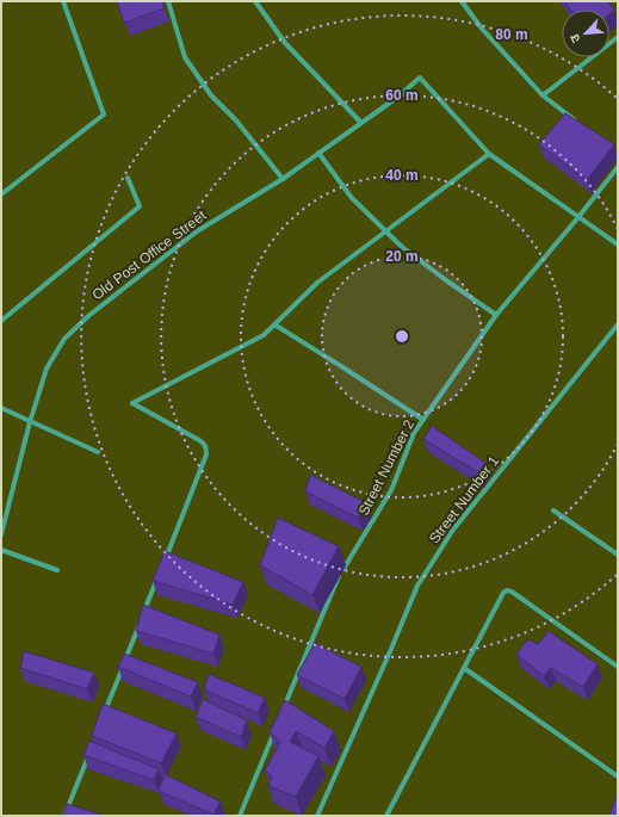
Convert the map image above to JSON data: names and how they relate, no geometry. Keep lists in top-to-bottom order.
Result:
{
  "streets": {
    "street": ["Old Post Office Street", "Street Number 2", "Street Number 1"]
  },
  "north": "bottom left",
  "rings": [
    "80 m",
    "60 m",
    "40 m",
    "20 m"
  ]
}
